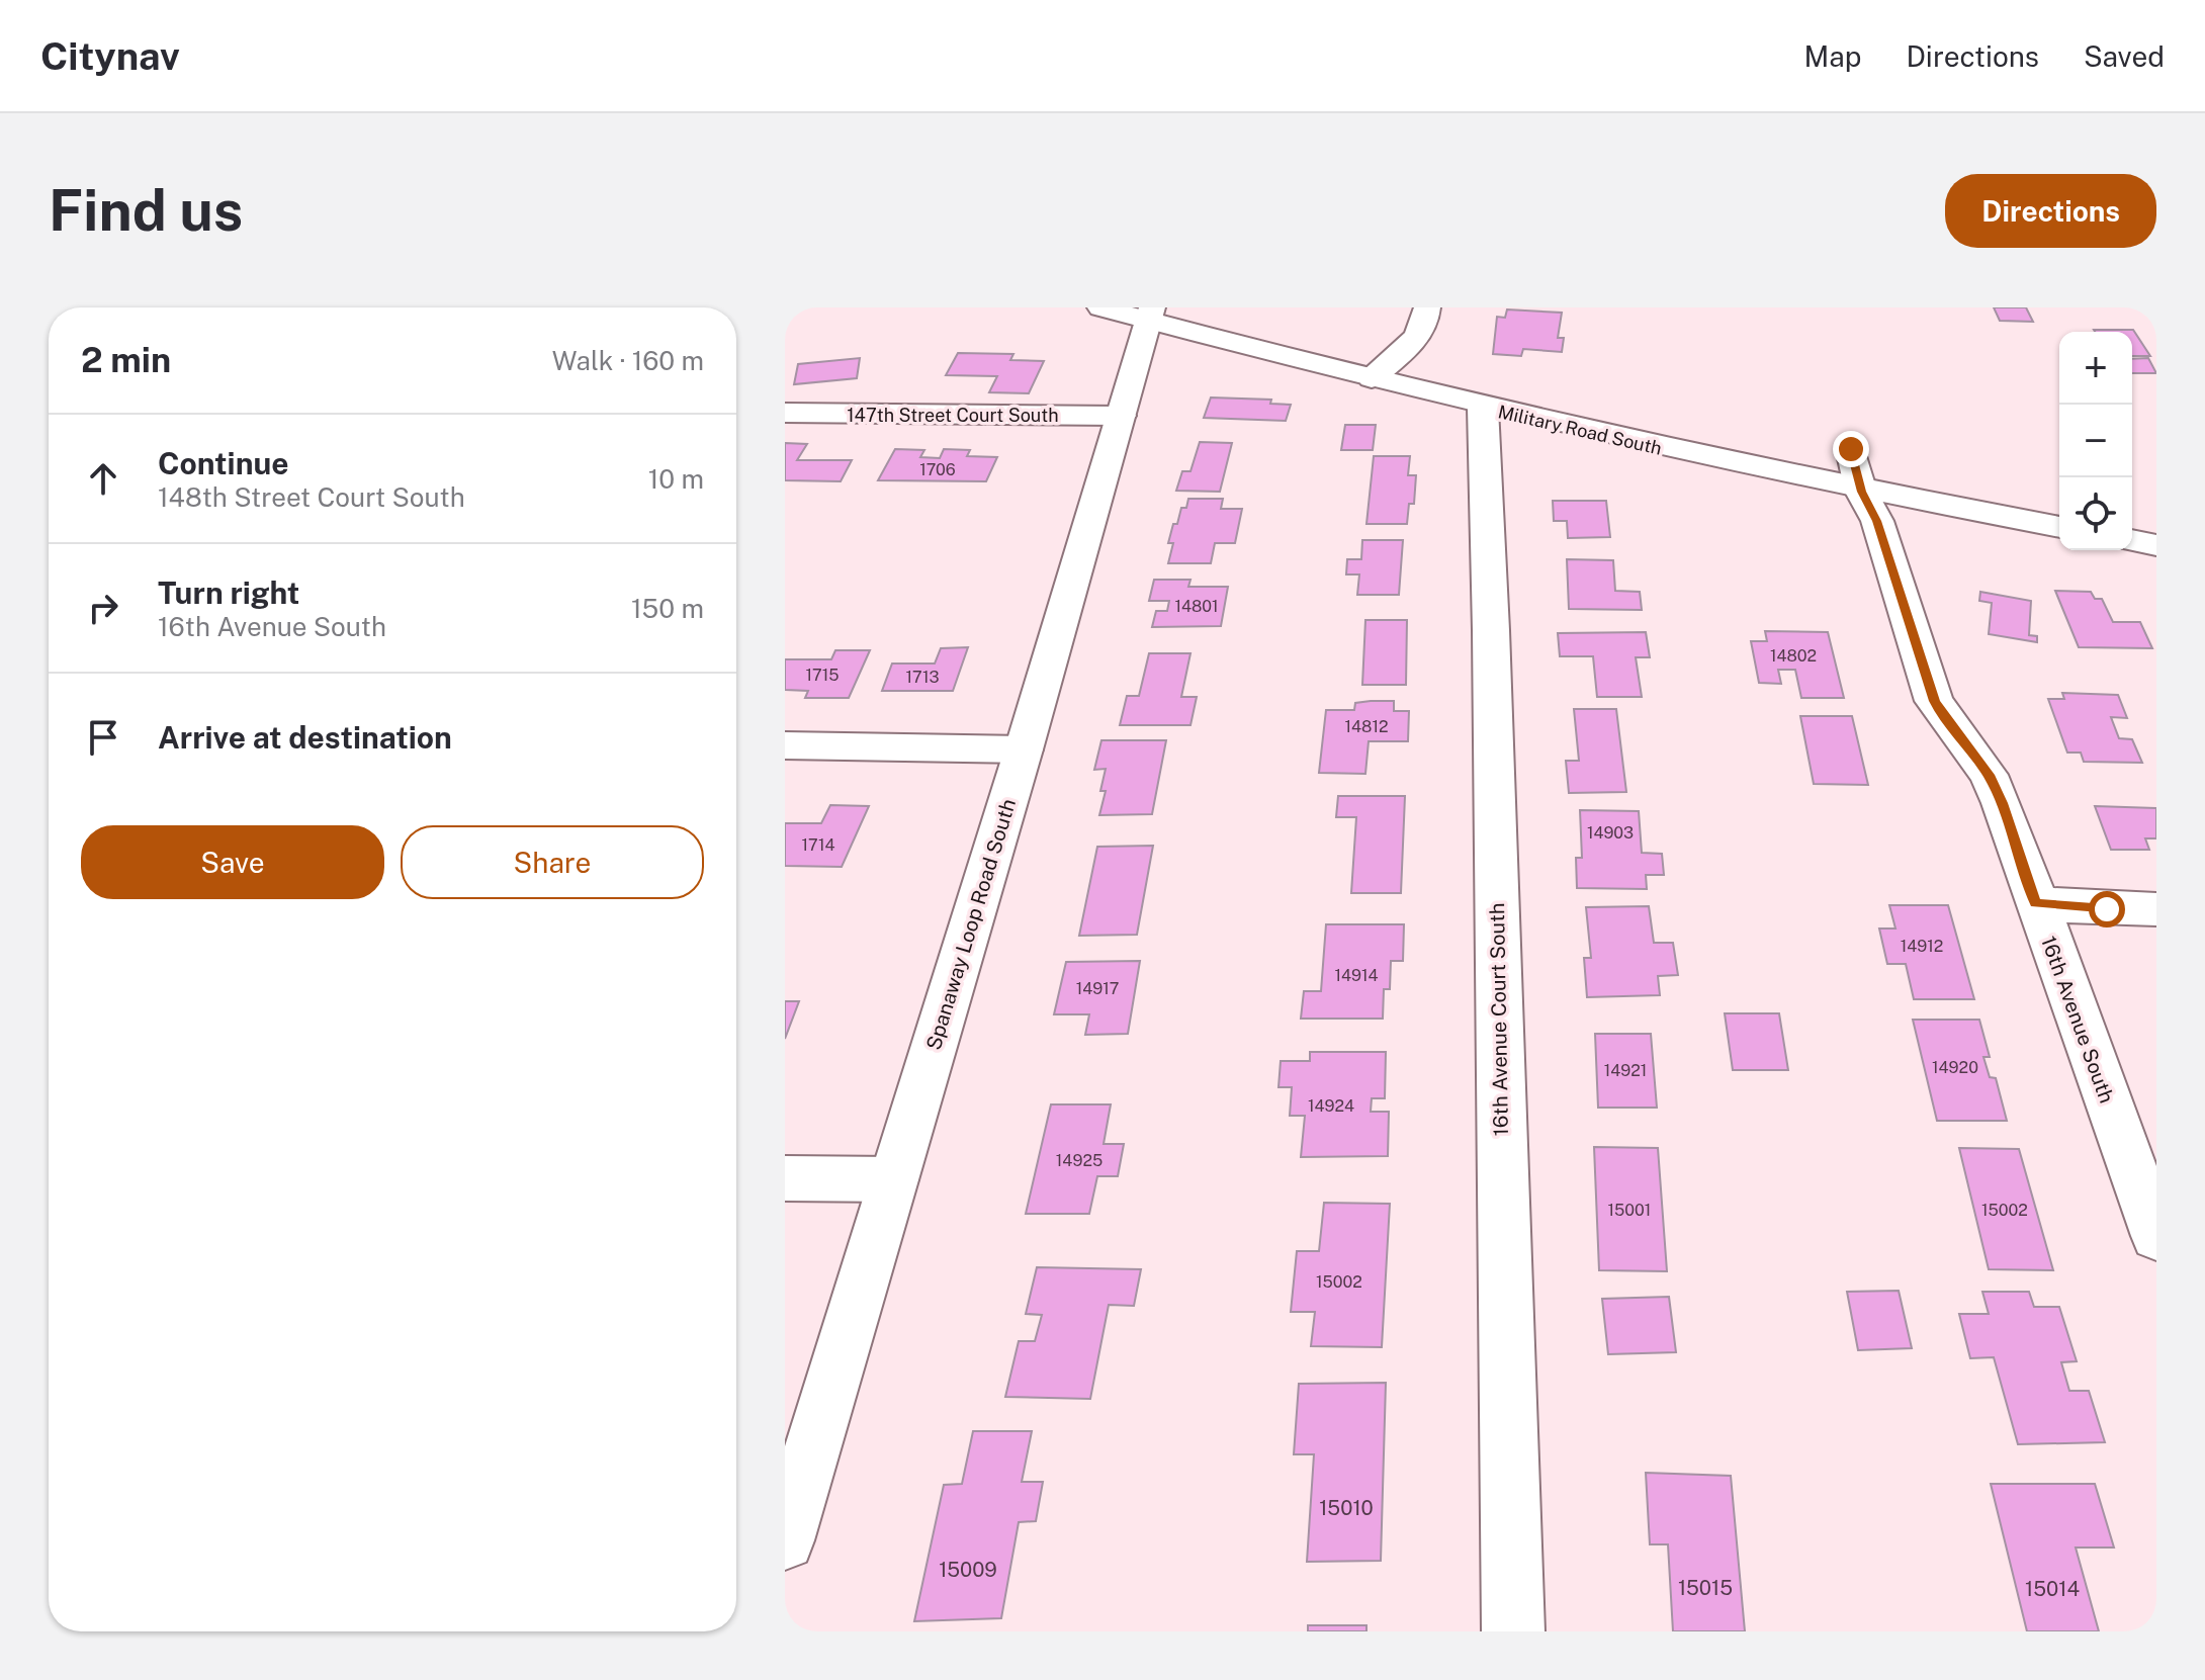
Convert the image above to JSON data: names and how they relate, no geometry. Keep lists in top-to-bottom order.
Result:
{
  "streets": {
    "street": [
      "147th Street Court South",
      "Military Road South",
      "Spanaway Loop Road South",
      "16th Avenue Court South",
      "16th Avenue South"
    ]
  },
  "crossings": [
    ["147th Street Court South", "Spanaway Loop Road South"],
    ["Military Road South", "Spanaway Loop Road South"],
    ["Military Road South", "16th Avenue Court South"],
    ["Military Road South", "16th Avenue South"]
  ],
  "house_numbers": [
    "1706",
    "14801",
    "14802",
    "1715",
    "1713",
    "14812",
    "14903",
    "1714",
    "14912",
    "14914",
    "14917",
    "14920",
    "14921",
    "14924",
    "14925",
    "15001",
    "15002",
    "15002",
    "15010",
    "15009",
    "15015",
    "15014"
  ],
  "page": {
    "header": "Citynav",
    "nav": ["Map", "Directions", "Saved"],
    "buttons": [
      "Directions",
      ["Save", "Share"]
    ],
    "title": "Find us",
    "heading": ["2 min", "Walk · 160 m"],
    "map_buttons": ["+", "−"],
    "list": [
      ["Continue", "148th Street Court South", "10 m"],
      ["Turn right", "16th Avenue South", "150 m"],
      "Arrive at destination"
    ]
  }
}
